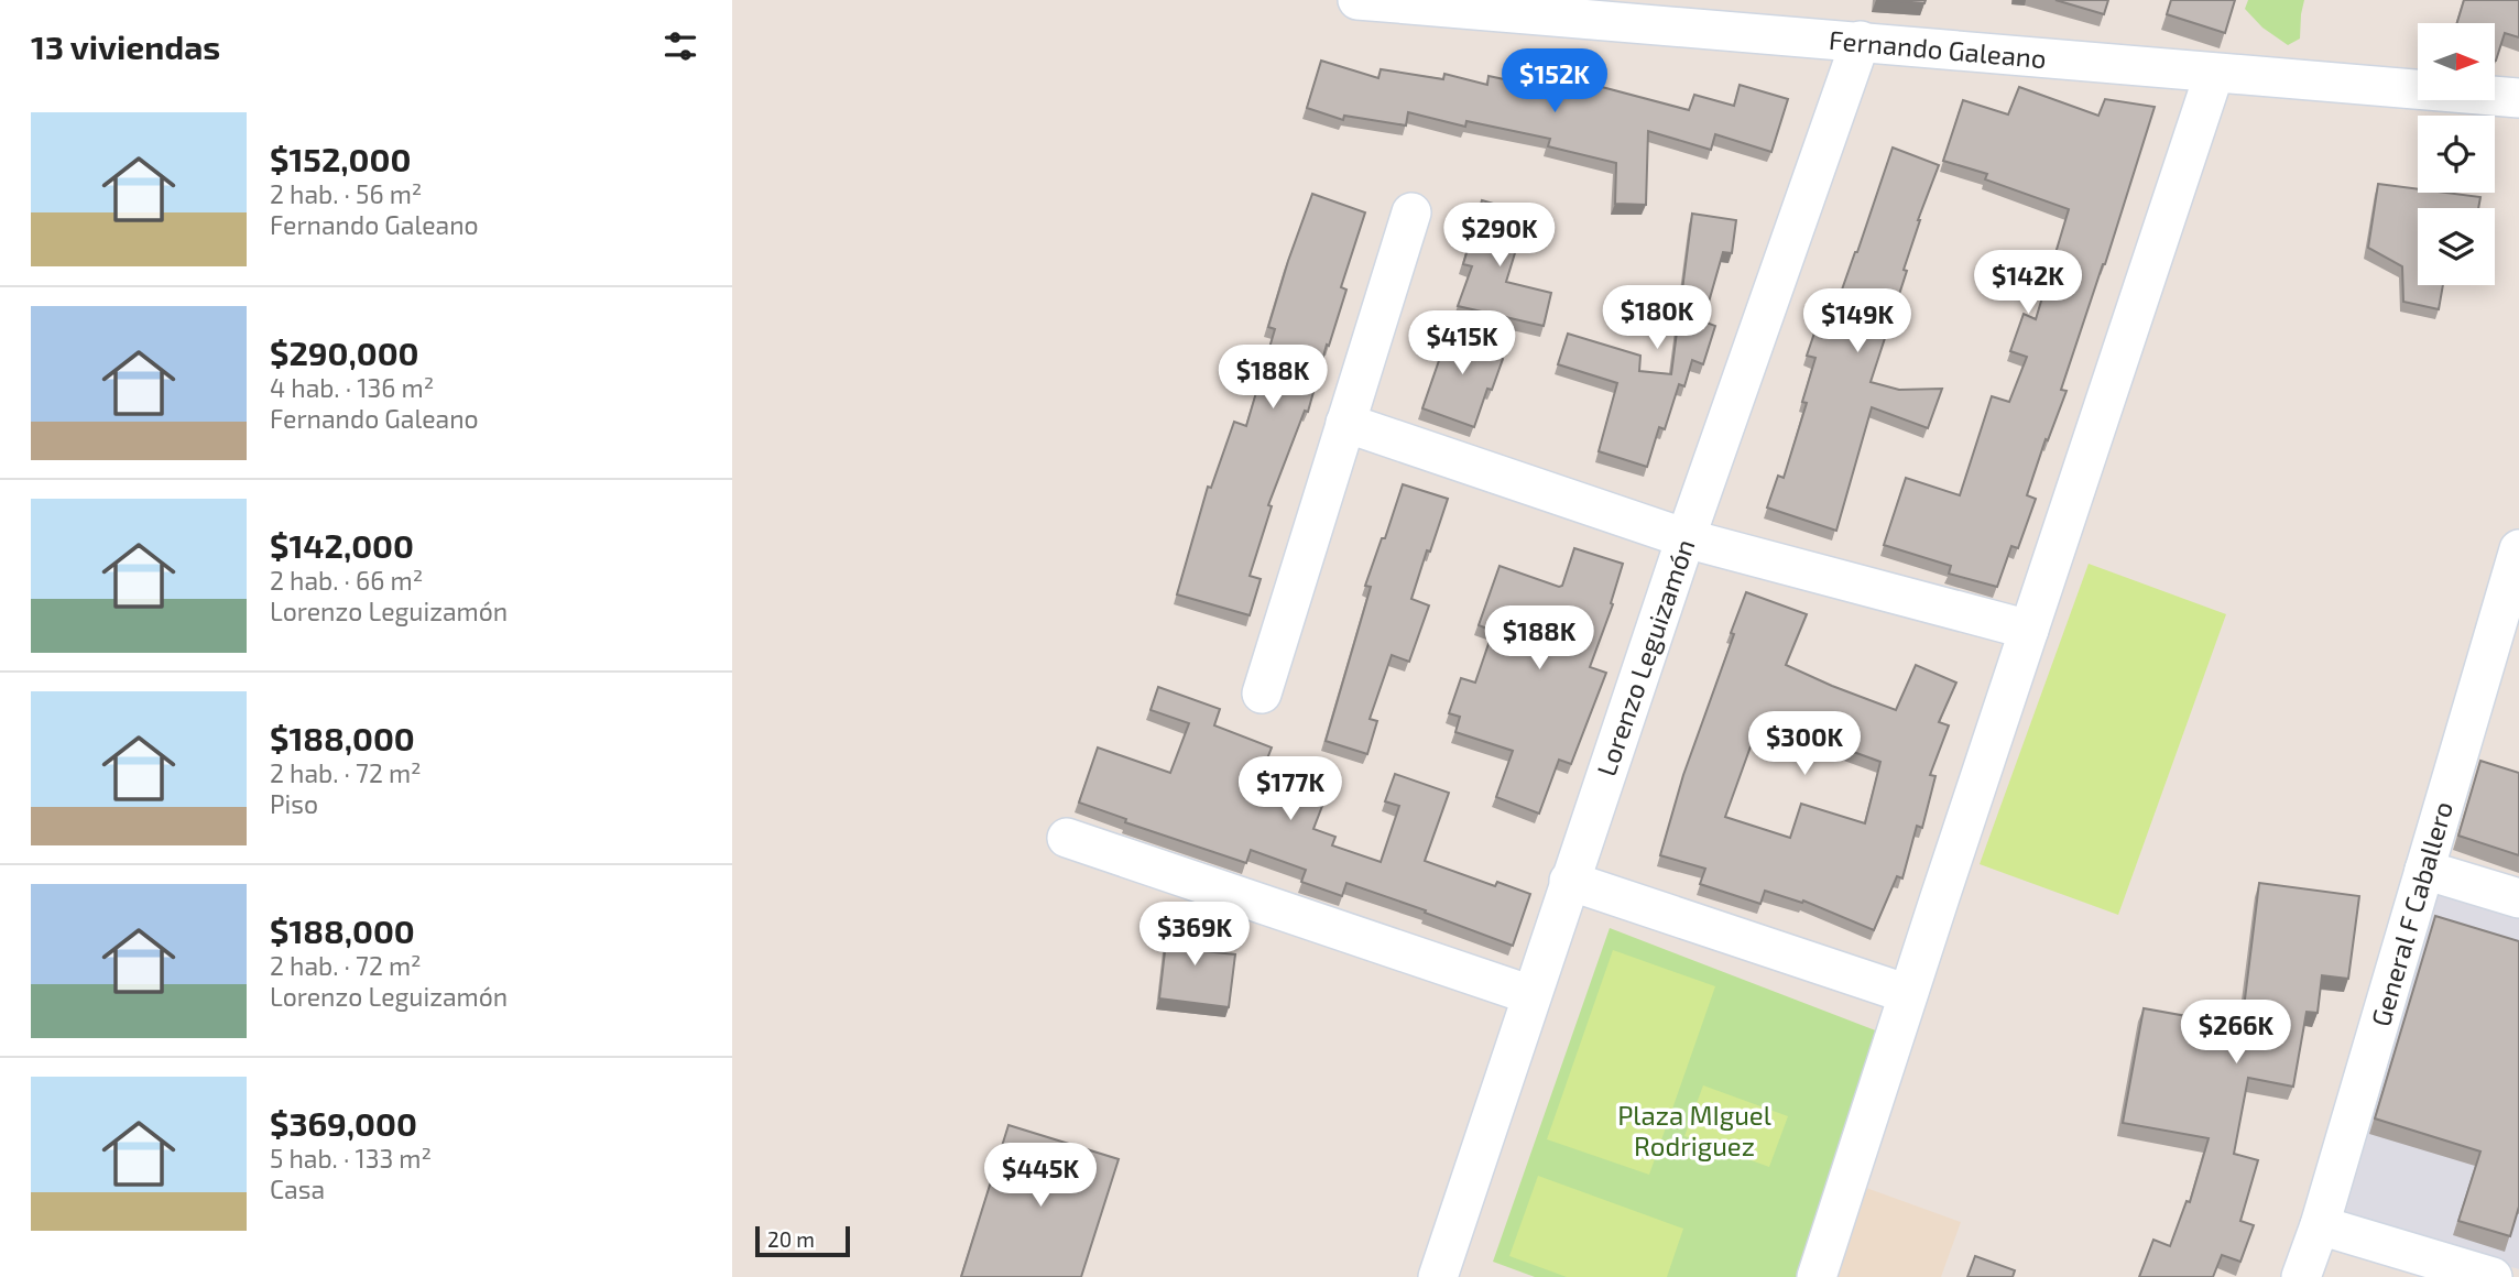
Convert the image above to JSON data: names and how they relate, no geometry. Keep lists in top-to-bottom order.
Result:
{
  "streets": {
    "street": ["Fernando Galeano", "Lorenzo Leguizamón", "General F Caballero"]
  },
  "crossings": [
    ["Fernando Galeano", "Lorenzo Leguizamón"]
  ],
  "parks": ["Plaza MIguel Rodriguez"],
  "scale_bar": "20 m",
  "north": "right",
  "page": {
    "heading": "13 viviendas",
    "price": [
      "$152K",
      "$290K",
      "$142K",
      "$180K",
      "$149K",
      "$415K",
      "$188K",
      "$188K",
      "$300K",
      "$177K",
      "$369K",
      "$266K",
      "$445K"
    ],
    "list": [
      {
        "name": "$152,000",
        "note": "2 hab. · 56 m² · Fernando Galeano"
      },
      {
        "name": "$290,000",
        "note": "4 hab. · 136 m² · Fernando Galeano"
      },
      {
        "name": "$142,000",
        "note": "2 hab. · 66 m² · Lorenzo Leguizamón"
      },
      {
        "name": "$188,000",
        "note": "2 hab. · 72 m² · Piso"
      },
      {
        "name": "$188,000",
        "note": "2 hab. · 72 m² · Lorenzo Leguizamón"
      },
      {
        "name": "$369,000",
        "note": "5 hab. · 133 m² · Casa"
      }
    ],
    "scale": "20 m"
  }
}
